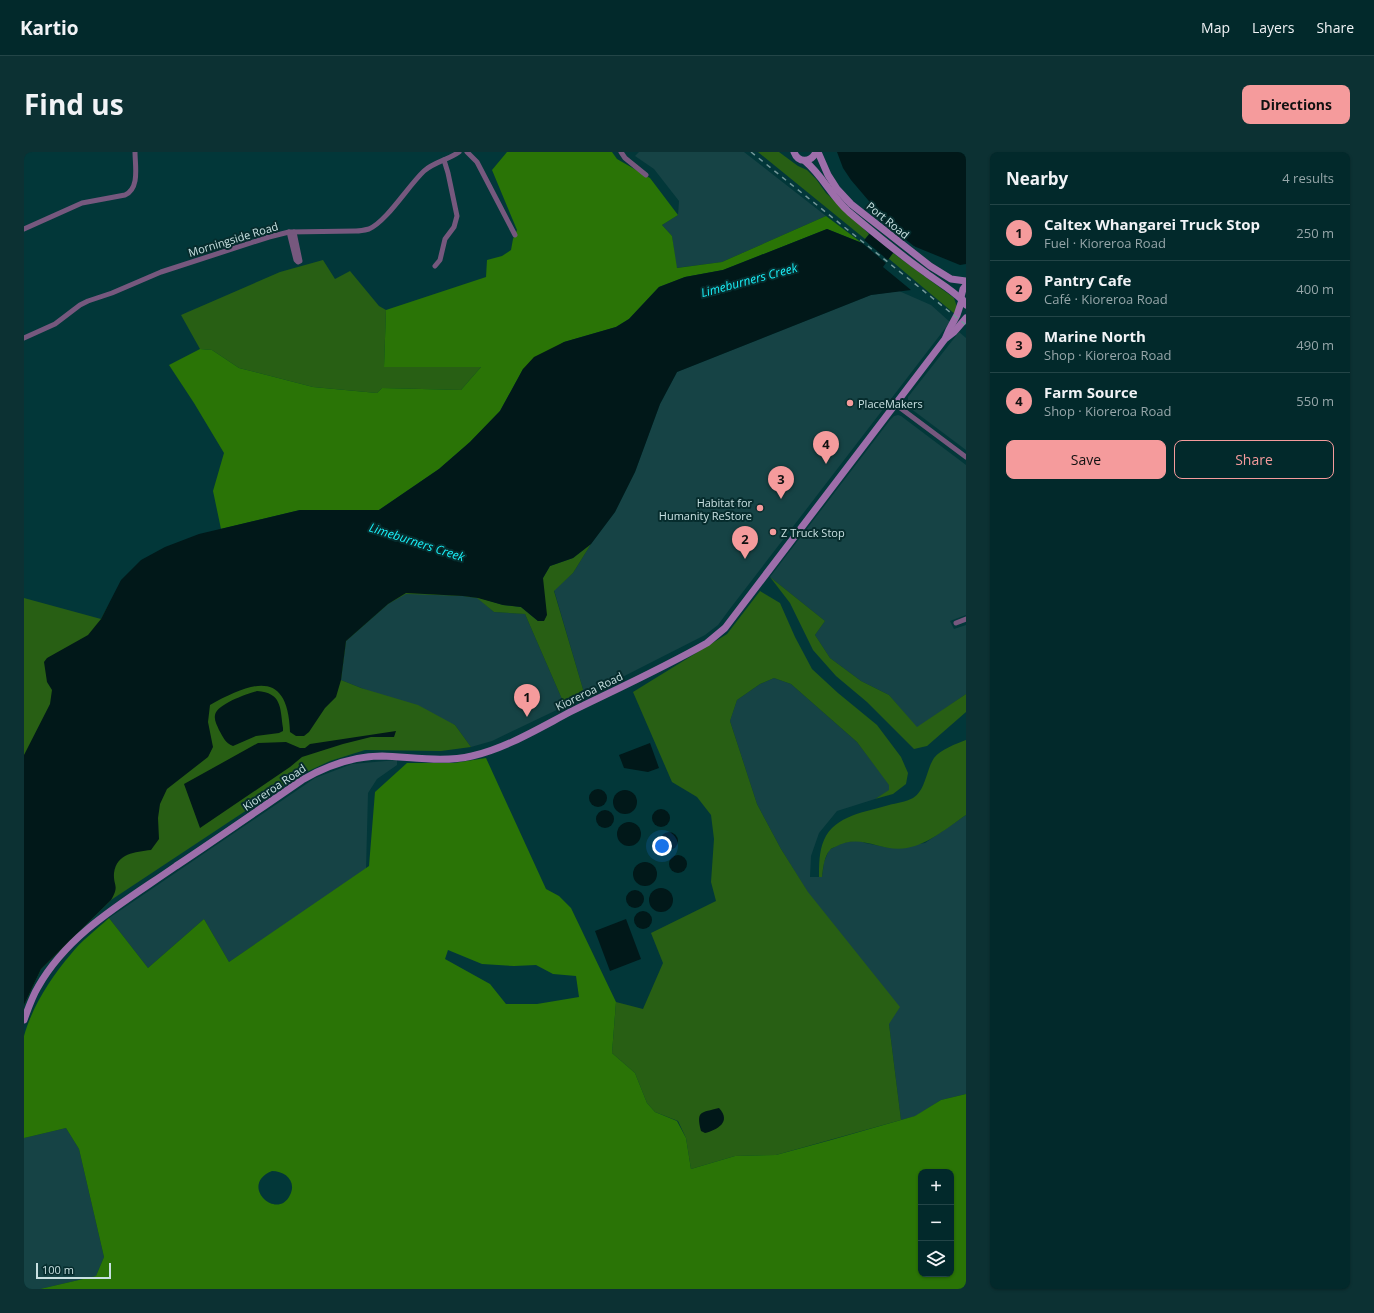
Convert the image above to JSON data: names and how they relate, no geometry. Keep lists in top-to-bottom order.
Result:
{
  "streets": {
    "main road": ["Port Road", "Kioreroa Road"],
    "street": ["Morningside Road"]
  },
  "water": ["Limeburners Creek"],
  "places": ["PlaceMakers", "Habitat for Humanity ReStore", "Z Truck Stop"],
  "scale_bar": "100 m",
  "page": {
    "header": "Kartio",
    "nav": ["Map", "Layers", "Share"],
    "title": "Find us",
    "buttons": [
      "Directions",
      ["Save", "Share"]
    ],
    "heading": ["Nearby", "4 results"],
    "list": [
      {
        "mark": "1",
        "name": "Caltex Whangarei Truck Stop",
        "note": "Fuel · Kioreroa Road",
        "value": "250 m"
      },
      {
        "mark": "2",
        "name": "Pantry Cafe",
        "note": "Café · Kioreroa Road",
        "value": "400 m"
      },
      {
        "mark": "3",
        "name": "Marine North",
        "note": "Shop · Kioreroa Road",
        "value": "490 m"
      },
      {
        "mark": "4",
        "name": "Farm Source",
        "note": "Shop · Kioreroa Road",
        "value": "550 m"
      }
    ],
    "pins": [
      "4",
      "3",
      "2",
      "1"
    ],
    "map_buttons": ["+", "−"],
    "scale": "100 m"
  }
}
